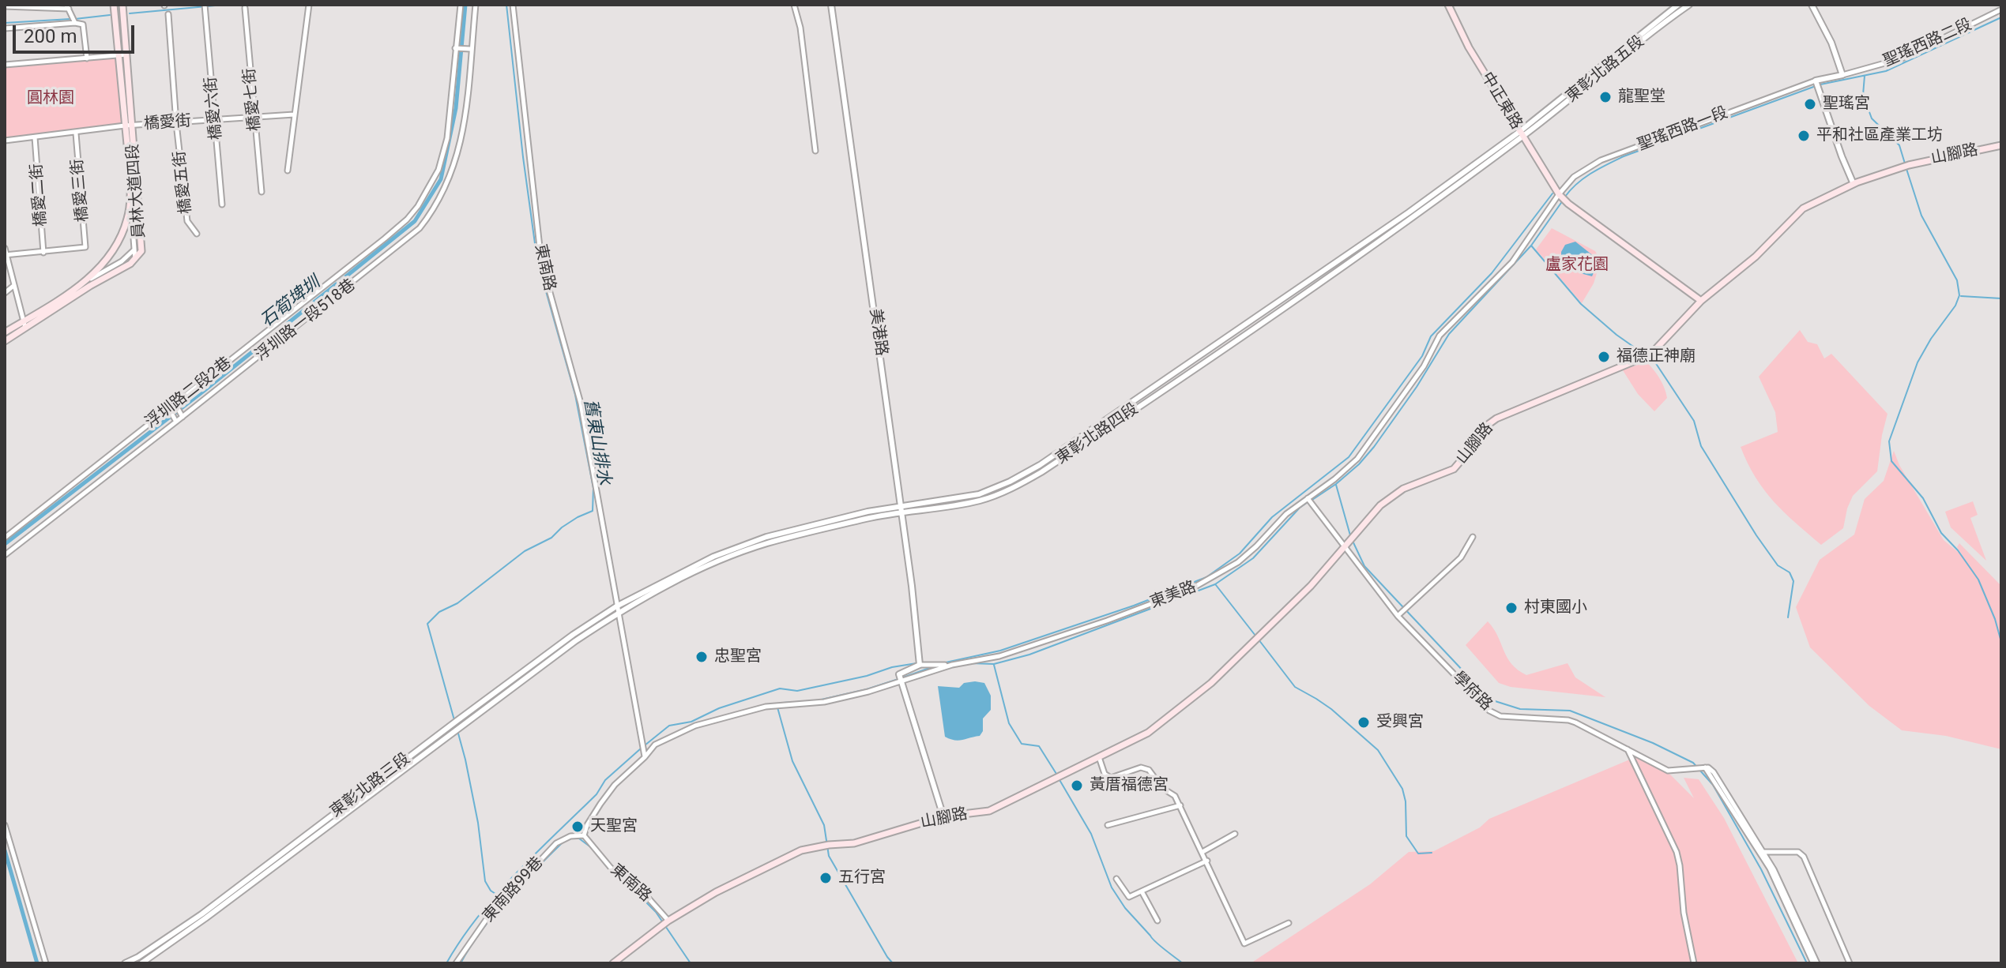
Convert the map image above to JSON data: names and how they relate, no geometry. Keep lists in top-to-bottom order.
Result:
{
  "streets": {
    "main road": ["中正東路", "山腳路", "員林大道四段"],
    "street": [
      "聖瑤西路二段",
      "東彰北路五段",
      "橋愛七街",
      "橋愛六街",
      "橋愛街",
      "聖瑤西路一段",
      "橋愛五街",
      "橋愛三街",
      "橋愛二街",
      "東南路",
      "浮圳路一段518巷",
      "美港路",
      "浮圳路二段2巷",
      "東彰北路四段",
      "東美路",
      "學府路",
      "東彰北路三段",
      "東南路99巷"
    ]
  },
  "crossings": [
    ["聖瑤西路二段", "聖瑤西路一段"],
    ["東彰北路五段", "中正東路"],
    ["東彰北路五段", "東彰北路四段"],
    ["橋愛七街", "橋愛街"],
    ["中正東路", "聖瑤西路一段"],
    ["中正東路", "山腳路"],
    ["中正東路", "東彰北路四段"],
    ["橋愛六街", "橋愛街"],
    ["橋愛街", "橋愛五街"],
    ["橋愛街", "橋愛三街"],
    ["橋愛街", "員林大道四段"],
    ["橋愛街", "橋愛二街"],
    ["聖瑤西路一段", "東美路"],
    ["山腳路", "東南路"],
    ["山腳路", "學府路"],
    ["橋愛三街", "橋愛二街"],
    ["東南路", "東彰北路四段"],
    ["東南路", "東彰北路三段"],
    ["東南路", "東南路99巷"],
    ["美港路", "東彰北路四段"],
    ["東彰北路四段", "東彰北路三段"],
    ["東美路", "學府路"]
  ],
  "water": ["石筍埤圳", "舊東山排水"],
  "parks": ["圓林園", "盧家花園"],
  "places": [
    "龍聖堂",
    "聖瑤宮",
    "平和社區產業工坊",
    "福德正神廟",
    "村東國小",
    "忠聖宮",
    "受興宮",
    "黃厝福德宮",
    "天聖宮",
    "五行宮"
  ],
  "scale_bar": "200 m"
}
